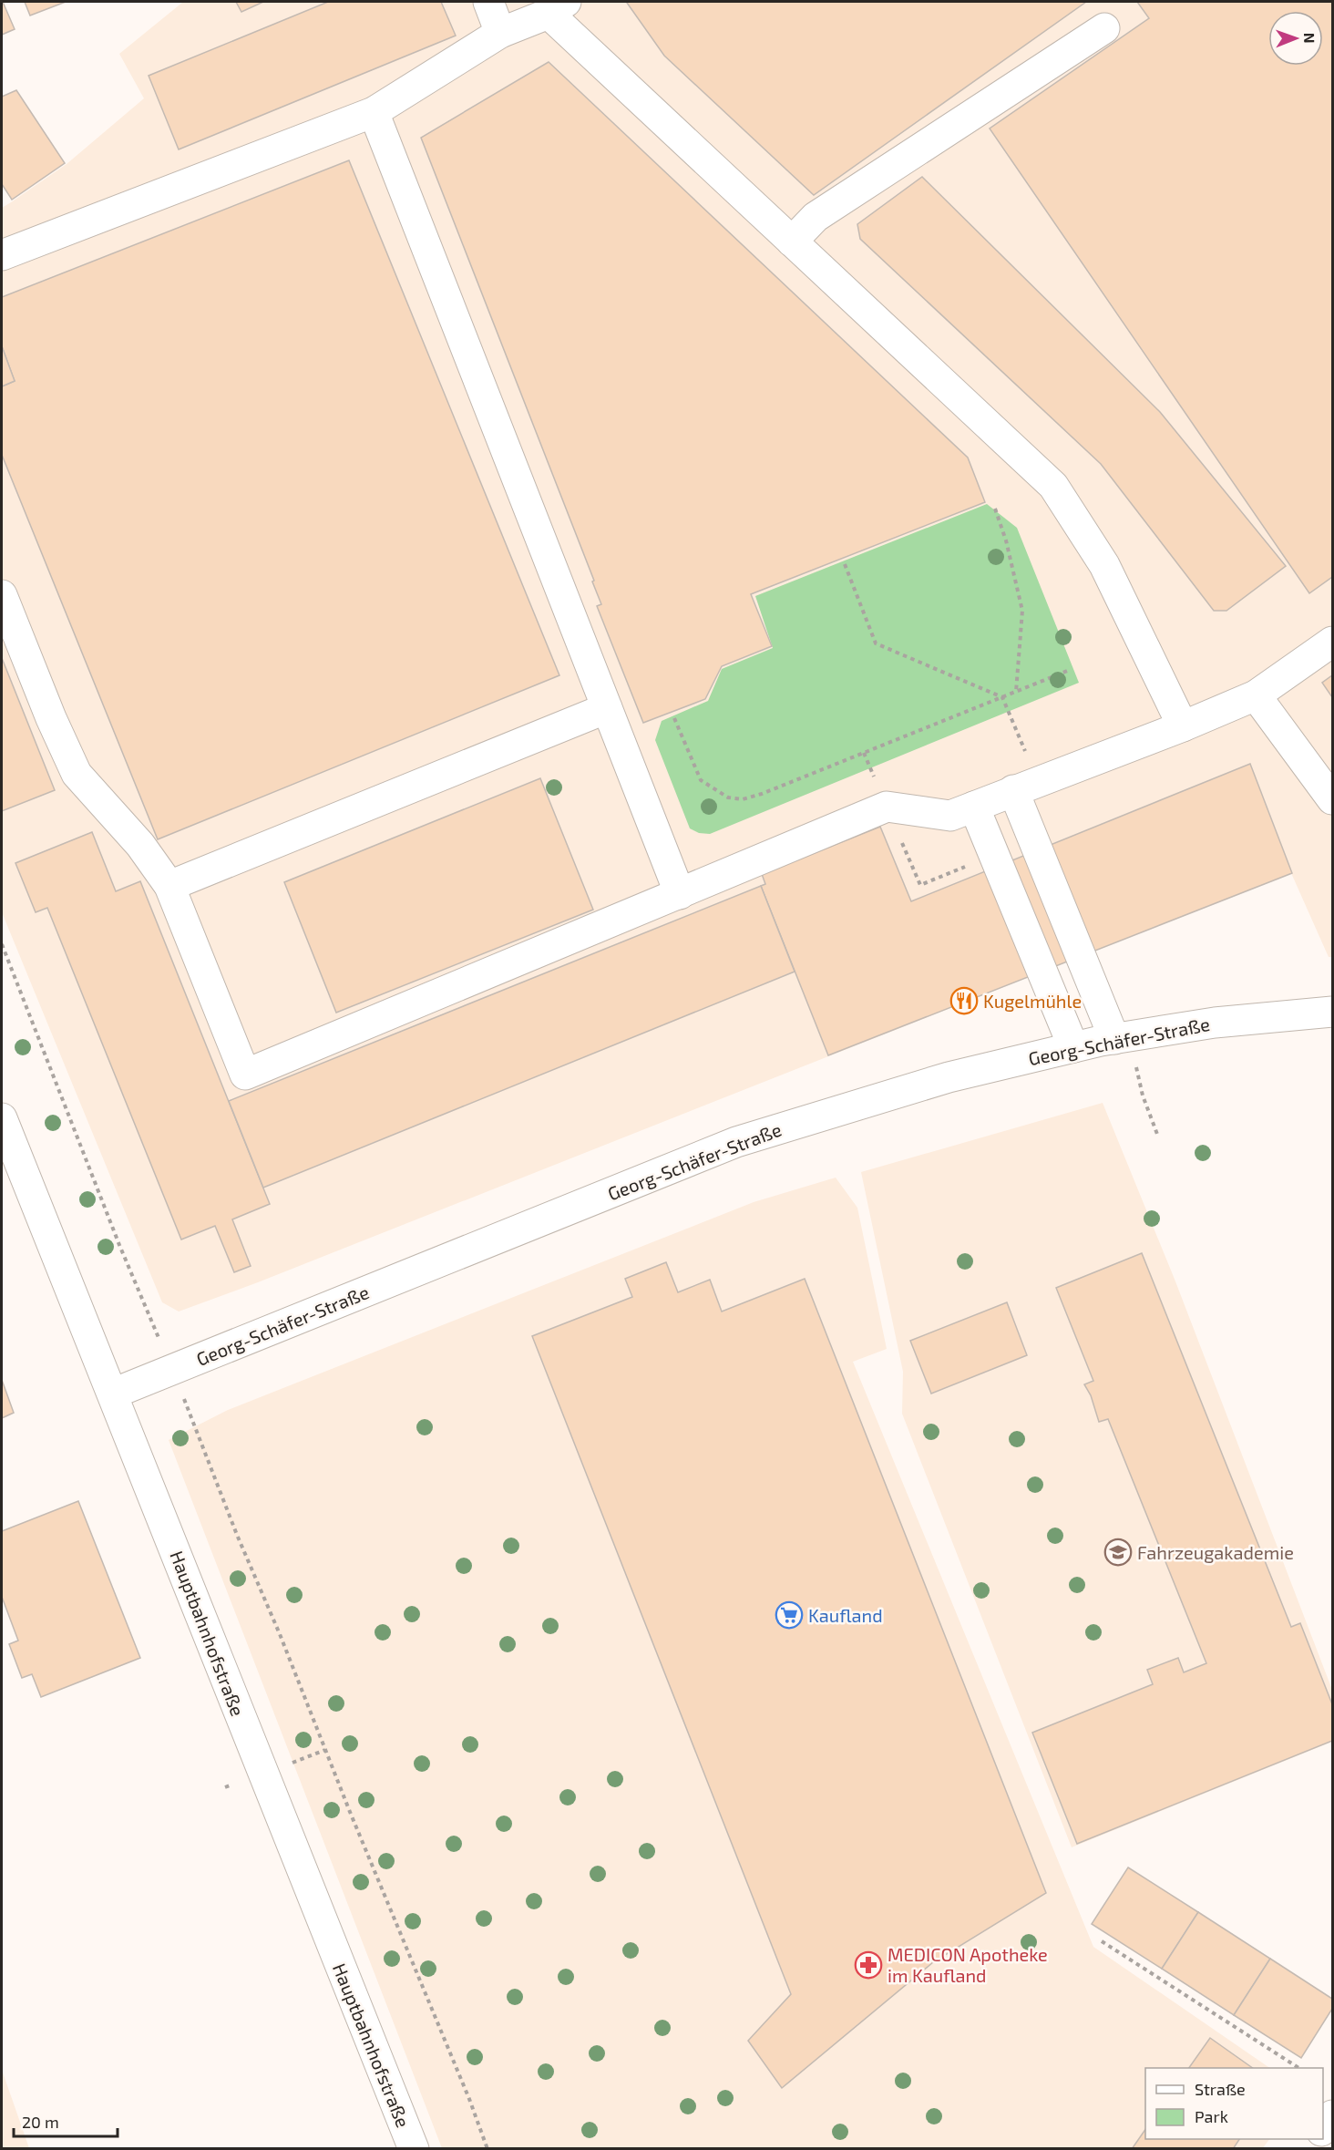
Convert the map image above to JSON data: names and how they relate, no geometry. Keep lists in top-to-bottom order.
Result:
{
  "streets": {
    "street": ["Georg-Schäfer-Straße", "Hauptbahnhofstraße"]
  },
  "crossings": [
    ["Georg-Schäfer-Straße", "Hauptbahnhofstraße"]
  ],
  "places": {
    "restaurant": ["Kugelmühle"],
    "school or university": ["Fahrzeugakademie"],
    "supermarket": ["Kaufland"],
    "pharmacy": ["MEDICON Apotheke im Kaufland"]
  },
  "legend": ["Straße", "Park"],
  "scale_bar": "20 m",
  "north": "right"
}
